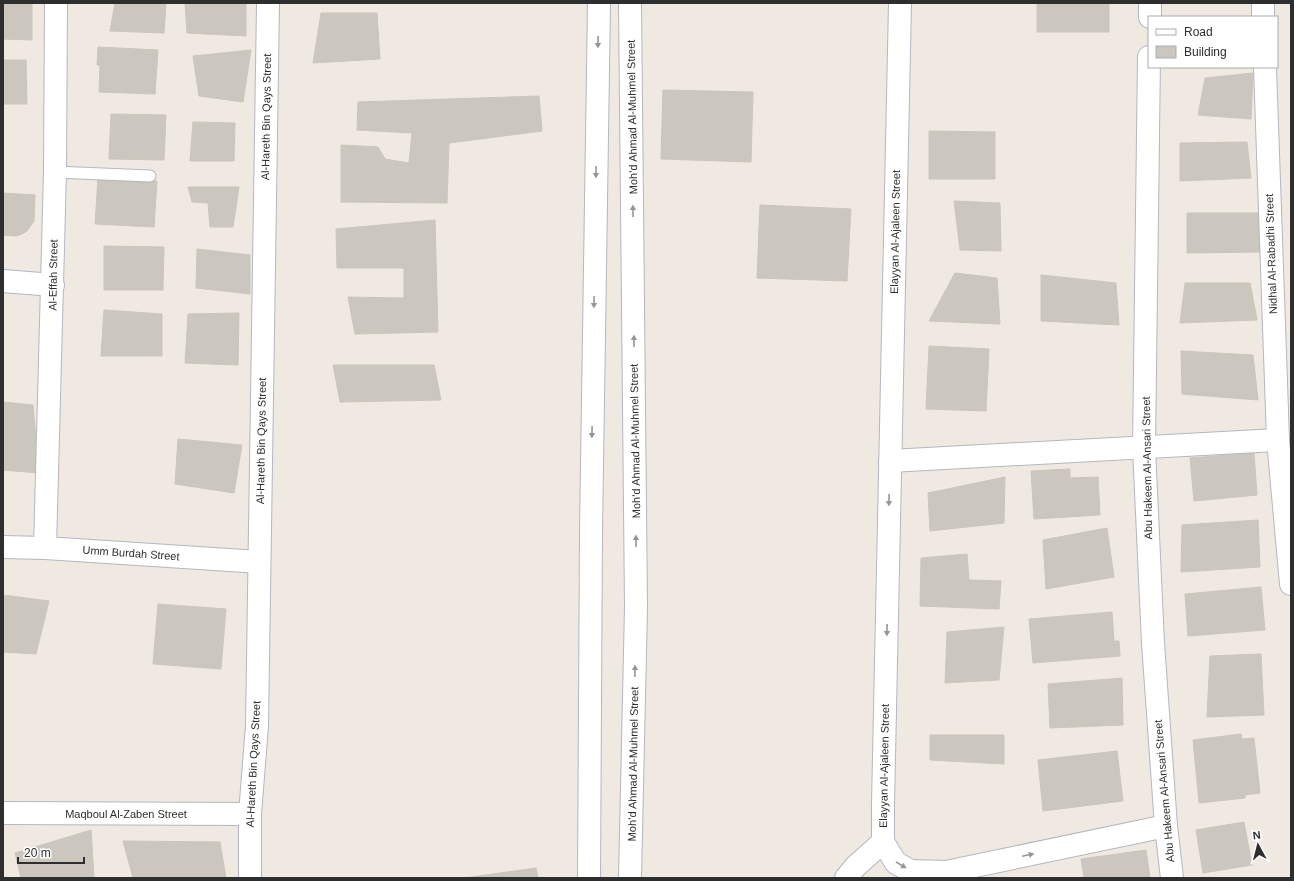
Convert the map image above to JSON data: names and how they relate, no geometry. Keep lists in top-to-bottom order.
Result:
{
  "streets": {
    "street": [
      "Al-Hareth Bin Qays Street",
      "Moh’d Ahmad Al-Muhmel Street",
      "Elayyan Al-Ajaleen Street",
      "Nidhal Al-Rabadhi Street",
      "Al-Effah Street",
      "Abu Hakeem Al-Ansari Street",
      "Umm Burdah Street",
      "Maqboul Al-Zaben Street"
    ]
  },
  "crossings": [
    ["Al-Hareth Bin Qays Street", "Umm Burdah Street"],
    ["Al-Hareth Bin Qays Street", "Maqboul Al-Zaben Street"],
    ["Elayyan Al-Ajaleen Street", "Abu Hakeem Al-Ansari Street"],
    ["Al-Effah Street", "Umm Burdah Street"]
  ],
  "legend": ["Road", "Building"],
  "scale_bar": "20 m",
  "north": "top"
}
